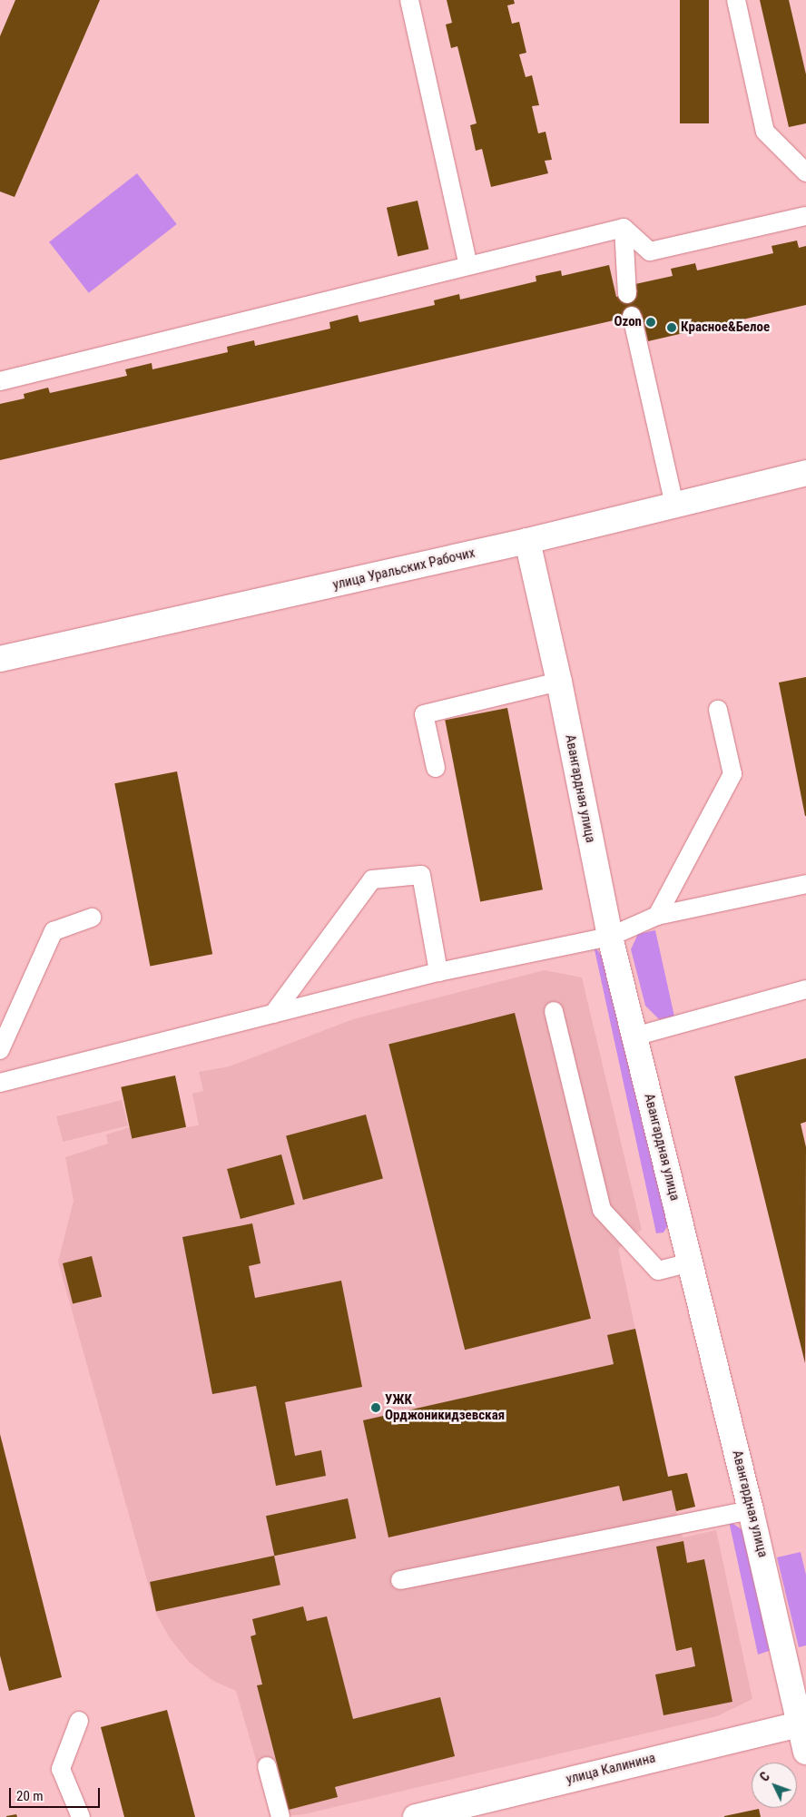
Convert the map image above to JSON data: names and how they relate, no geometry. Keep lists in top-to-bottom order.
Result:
{
  "streets": {
    "street": ["улица Уральских Рабочих", "Авангардная улица", "улица Калинина"]
  },
  "crossings": [
    ["улица Уральских Рабочих", "Авангардная улица"],
    ["Авангардная улица", "улица Калинина"]
  ],
  "places": ["Ozon", "Красное&Белое", "УЖК Орджоникидзевская"],
  "scale_bar": "20 m",
  "north": "top left"
}
